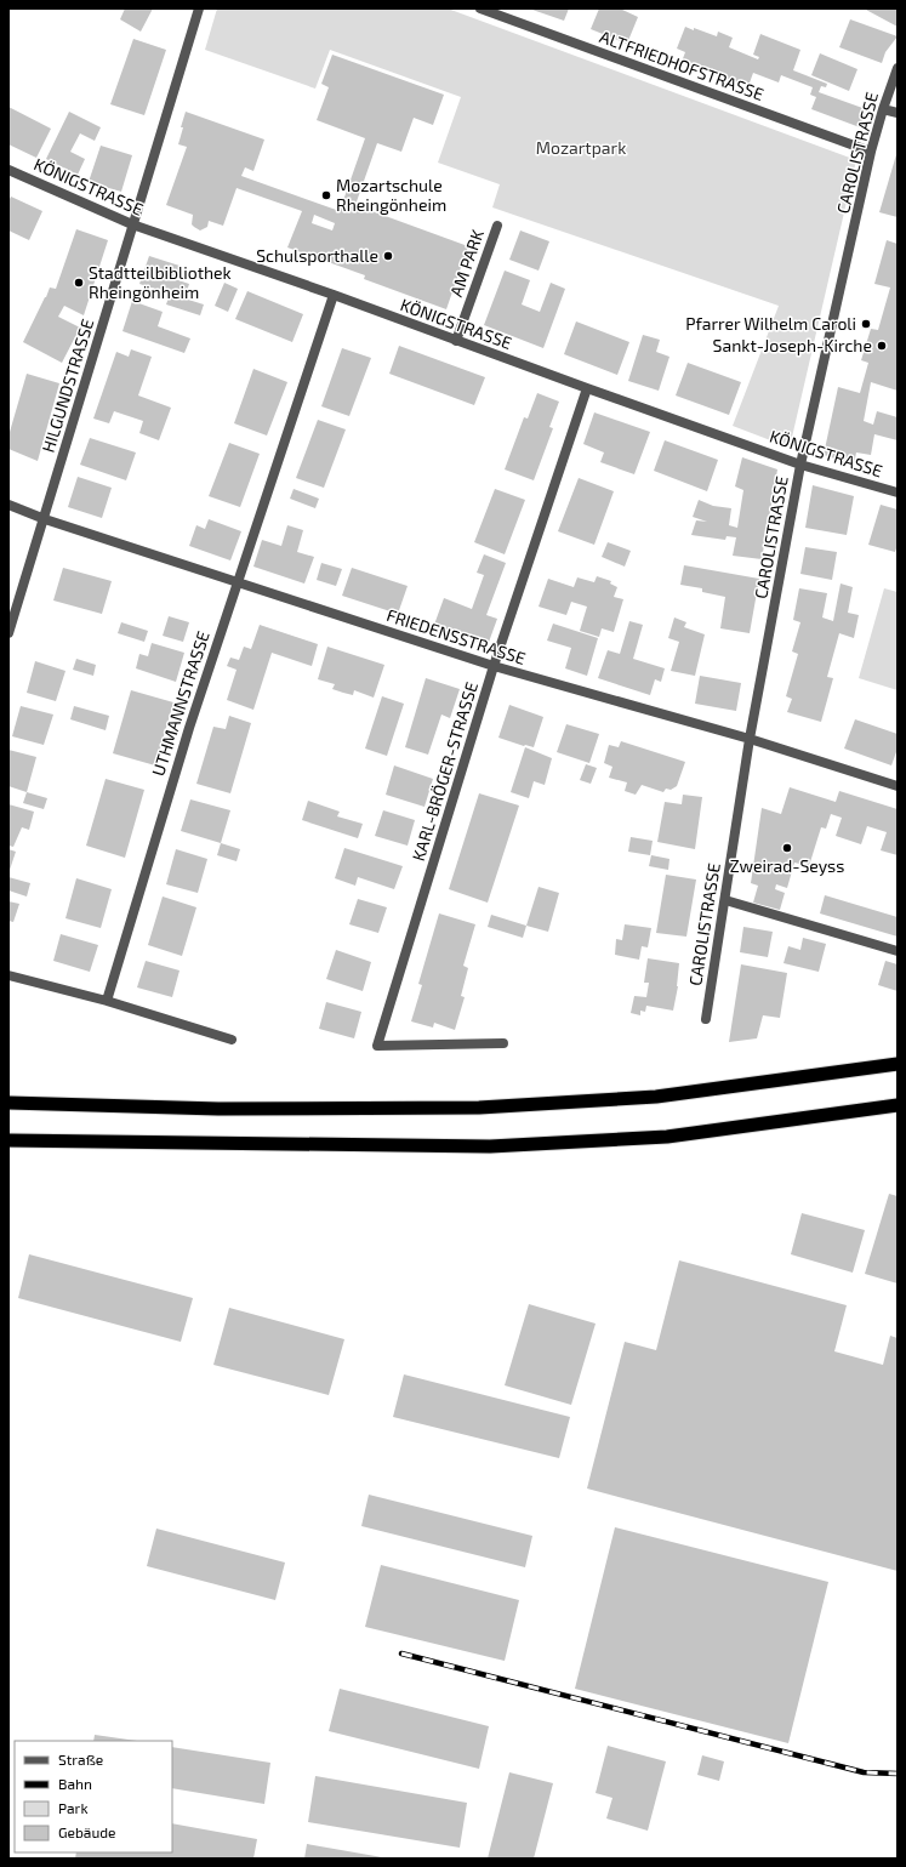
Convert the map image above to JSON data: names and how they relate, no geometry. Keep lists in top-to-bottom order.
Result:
{
  "streets": {
    "street": [
      "ALTFRIEDHOFSTRASSE",
      "CAROLISTRASSE",
      "KÖNIGSTRASSE",
      "AM PARK",
      "HILGUNDSTRASSE",
      "FRIEDENSSTRASSE",
      "UTHMANNSTRASSE",
      "KARL-BRÖGER-STRASSE"
    ]
  },
  "crossings": [
    ["ALTFRIEDHOFSTRASSE", "CAROLISTRASSE"],
    ["CAROLISTRASSE", "KÖNIGSTRASSE"],
    ["CAROLISTRASSE", "FRIEDENSSTRASSE"],
    ["KÖNIGSTRASSE", "AM PARK"],
    ["KÖNIGSTRASSE", "HILGUNDSTRASSE"],
    ["KÖNIGSTRASSE", "UTHMANNSTRASSE"],
    ["KÖNIGSTRASSE", "KARL-BRÖGER-STRASSE"],
    ["HILGUNDSTRASSE", "FRIEDENSSTRASSE"],
    ["FRIEDENSSTRASSE", "UTHMANNSTRASSE"],
    ["FRIEDENSSTRASSE", "KARL-BRÖGER-STRASSE"]
  ],
  "parks": ["Mozartpark"],
  "places": [
    "Mozartschule Rheingönheim",
    "Schulsporthalle",
    "Stadtteilbibliothek Rheingönheim",
    "Pfarrer Wilhelm Caroli",
    "Sankt-Joseph-Kirche",
    "Zweirad-Seyss"
  ],
  "legend": [
    "Straße",
    "Bahn",
    "Park",
    "Gebäude"
  ]
}
